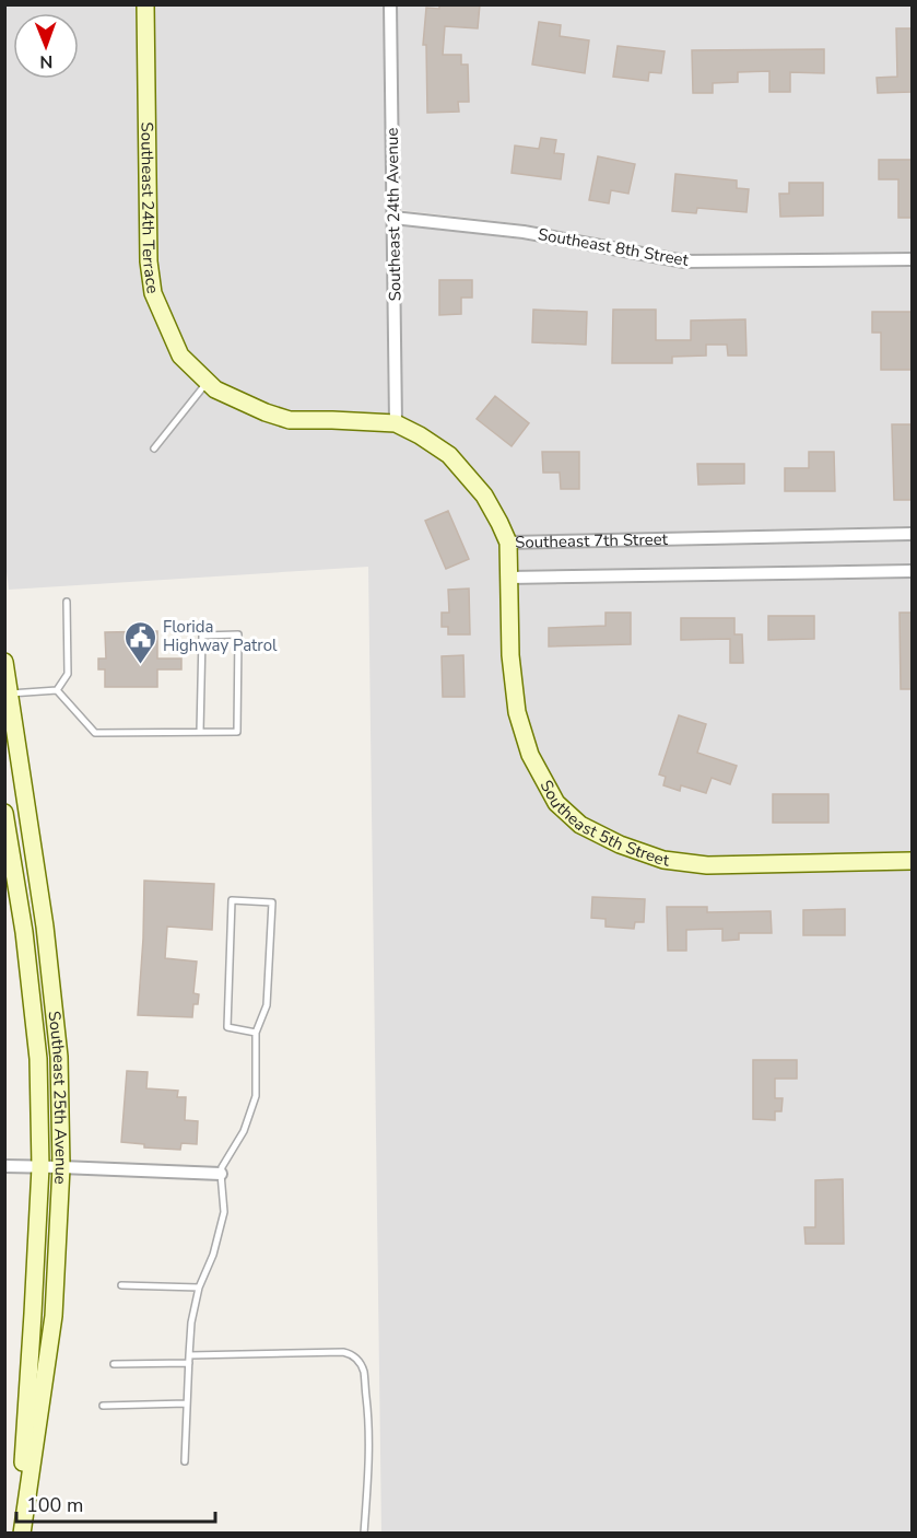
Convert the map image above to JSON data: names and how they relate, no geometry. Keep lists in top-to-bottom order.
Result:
{
  "streets": {
    "main road": [
      "Southeast 24th Terrace",
      "Southeast 7th Street",
      "Southeast 5th Street",
      "Southeast 25th Avenue"
    ],
    "street": ["Southeast 24th Avenue", "Southeast 8th Street"]
  },
  "crossings": [
    ["Southeast 24th Terrace", "Southeast 7th Street"],
    ["Southeast 24th Avenue", "Southeast 8th Street"],
    ["Southeast 24th Avenue", "Southeast 7th Street"],
    ["Southeast 7th Street", "Southeast 5th Street"]
  ],
  "places": {
    "public building": ["Florida Highway Patrol"]
  },
  "scale_bar": "100 m",
  "north": "bottom"
}
